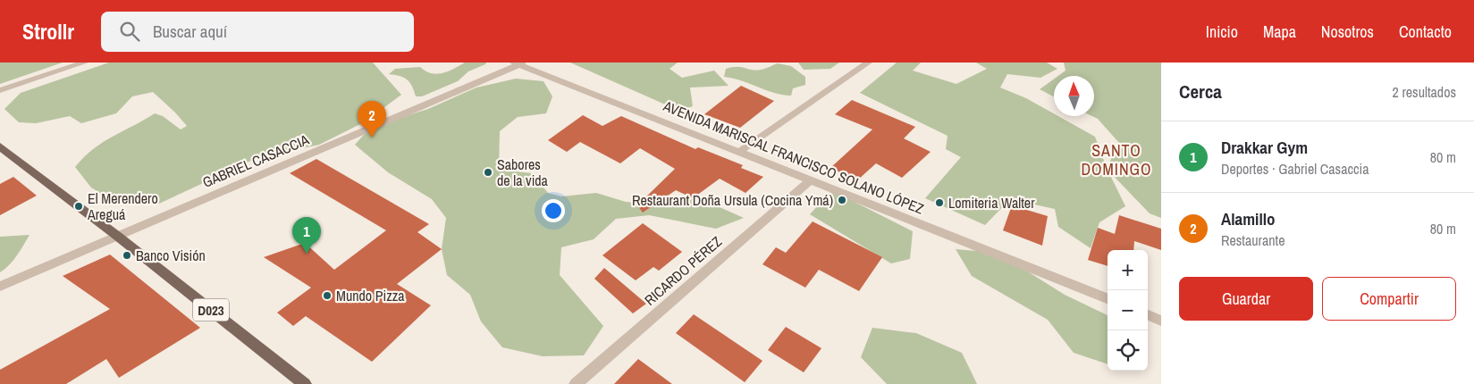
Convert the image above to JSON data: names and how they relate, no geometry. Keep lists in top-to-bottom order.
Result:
{
  "streets": {
    "main road": ["D023"],
    "street": ["AVENIDA MARISCAL FRANCISCO SOLANO LÓPEZ", "GABRIEL CASACCIA", "RICARDO PÉREZ"]
  },
  "crossings": [
    ["AVENIDA MARISCAL FRANCISCO SOLANO LÓPEZ", "GABRIEL CASACCIA"],
    ["AVENIDA MARISCAL FRANCISCO SOLANO LÓPEZ", "RICARDO PÉREZ"],
    ["GABRIEL CASACCIA", "D023"]
  ],
  "districts": ["SANTO DOMINGO"],
  "places": [
    "Sabores de la vida",
    "Restaurant Doña Ursula (Cocina Ymá)",
    "Lomiteria Walter",
    "El Merendero Areguá",
    "Banco Visión",
    "Mundo Pizza"
  ],
  "north": "top",
  "page": {
    "header": "Strollr",
    "search": "Buscar aquí",
    "nav": [
      "Inicio",
      "Mapa",
      "Nosotros",
      "Contacto"
    ],
    "heading": ["Cerca", "2 resultados"],
    "pins": ["2", "1"],
    "list": [
      {
        "mark": "1",
        "name": "Drakkar Gym",
        "note": "Deportes · Gabriel Casaccia",
        "value": "80 m"
      },
      {
        "mark": "2",
        "name": "Alamillo",
        "note": "Restaurante",
        "value": "80 m"
      }
    ],
    "map_buttons": ["+", "−"],
    "buttons": ["Guardar", "Compartir"]
  }
}
